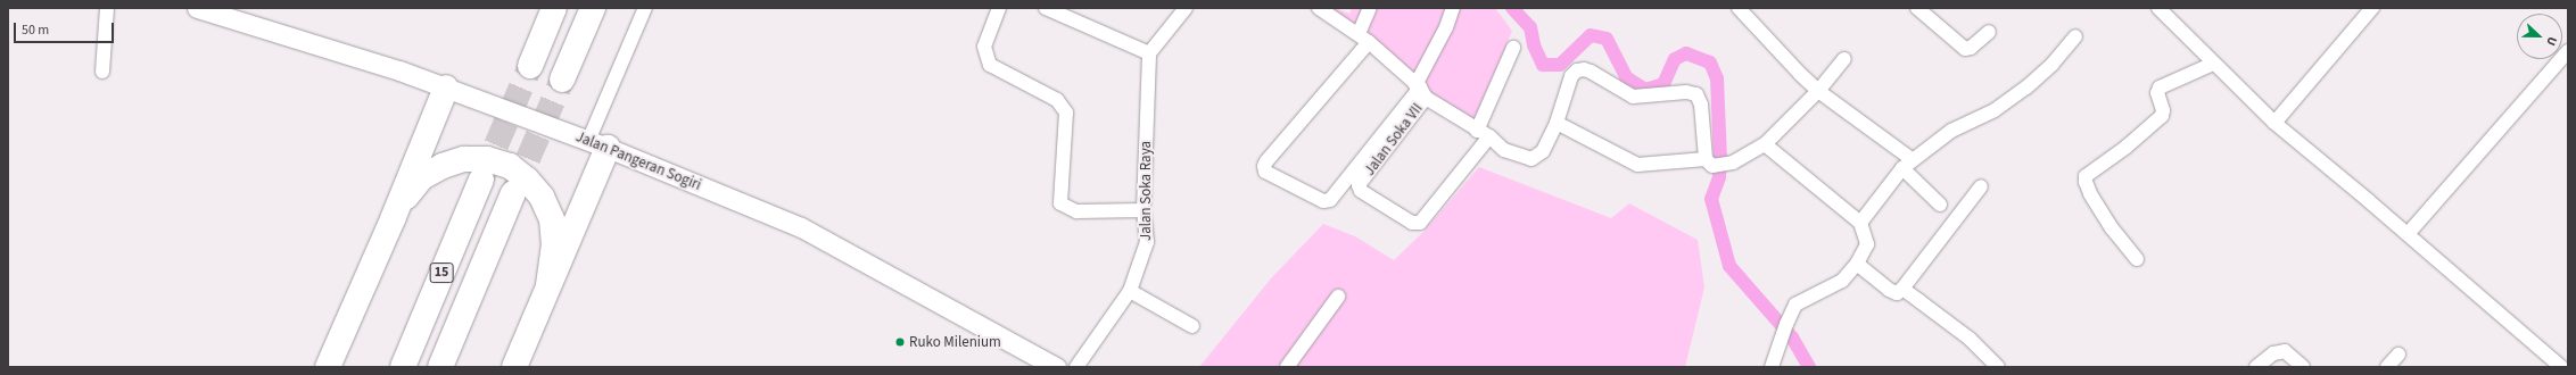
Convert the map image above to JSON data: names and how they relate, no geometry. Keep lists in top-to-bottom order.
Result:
{
  "streets": {
    "highway": ["15"],
    "street": ["Jalan Soka VII", "Jalan Pangeran Sogiri", "Jalan Soka Raya"]
  },
  "places": ["Ruko Milenium"],
  "scale_bar": "50 m",
  "north": "right"
}
